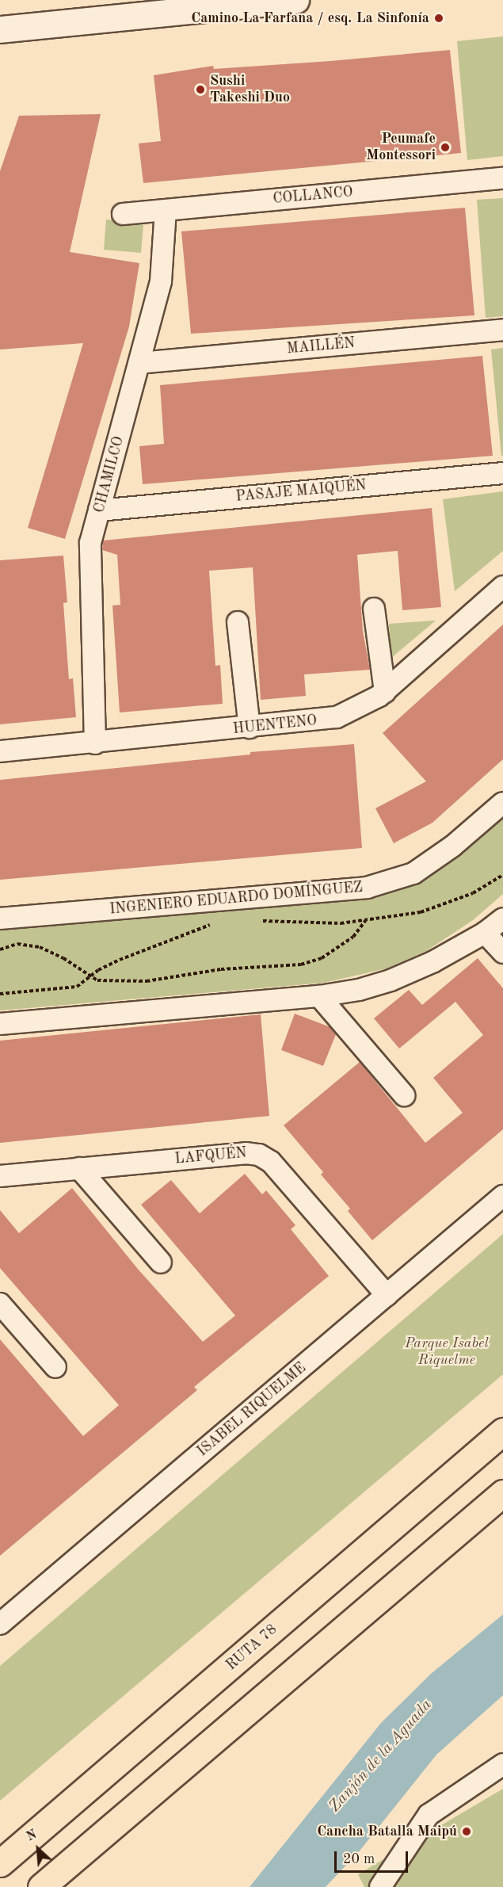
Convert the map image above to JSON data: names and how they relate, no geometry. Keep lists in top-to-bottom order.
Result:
{
  "streets": {
    "highway": ["RUTA 78"],
    "street": [
      "COLLANCO",
      "MAILLÉN",
      "CHAMILCO",
      "PASAJE MAIQUÉN",
      "HUENTENO",
      "INGENIERO EDUARDO DOMÍNGUEZ",
      "LAFQUÉN",
      "ISABEL RIQUELME"
    ]
  },
  "crossings": [
    ["COLLANCO", "CHAMILCO"],
    ["MAILLÉN", "CHAMILCO"],
    ["CHAMILCO", "PASAJE MAIQUÉN"],
    ["CHAMILCO", "HUENTENO"],
    ["LAFQUÉN", "ISABEL RIQUELME"]
  ],
  "water": ["Zanjón de la Aguada"],
  "parks": ["Parque Isabel Riquelme"],
  "places": [
    "Camino La Farfana / esq. La Sinfonía",
    "Sushi Takeshi Duo",
    "Peumafe Montessori",
    "Cancha Batalla Maipú"
  ],
  "scale_bar": "20 m",
  "north": "top left"
}
